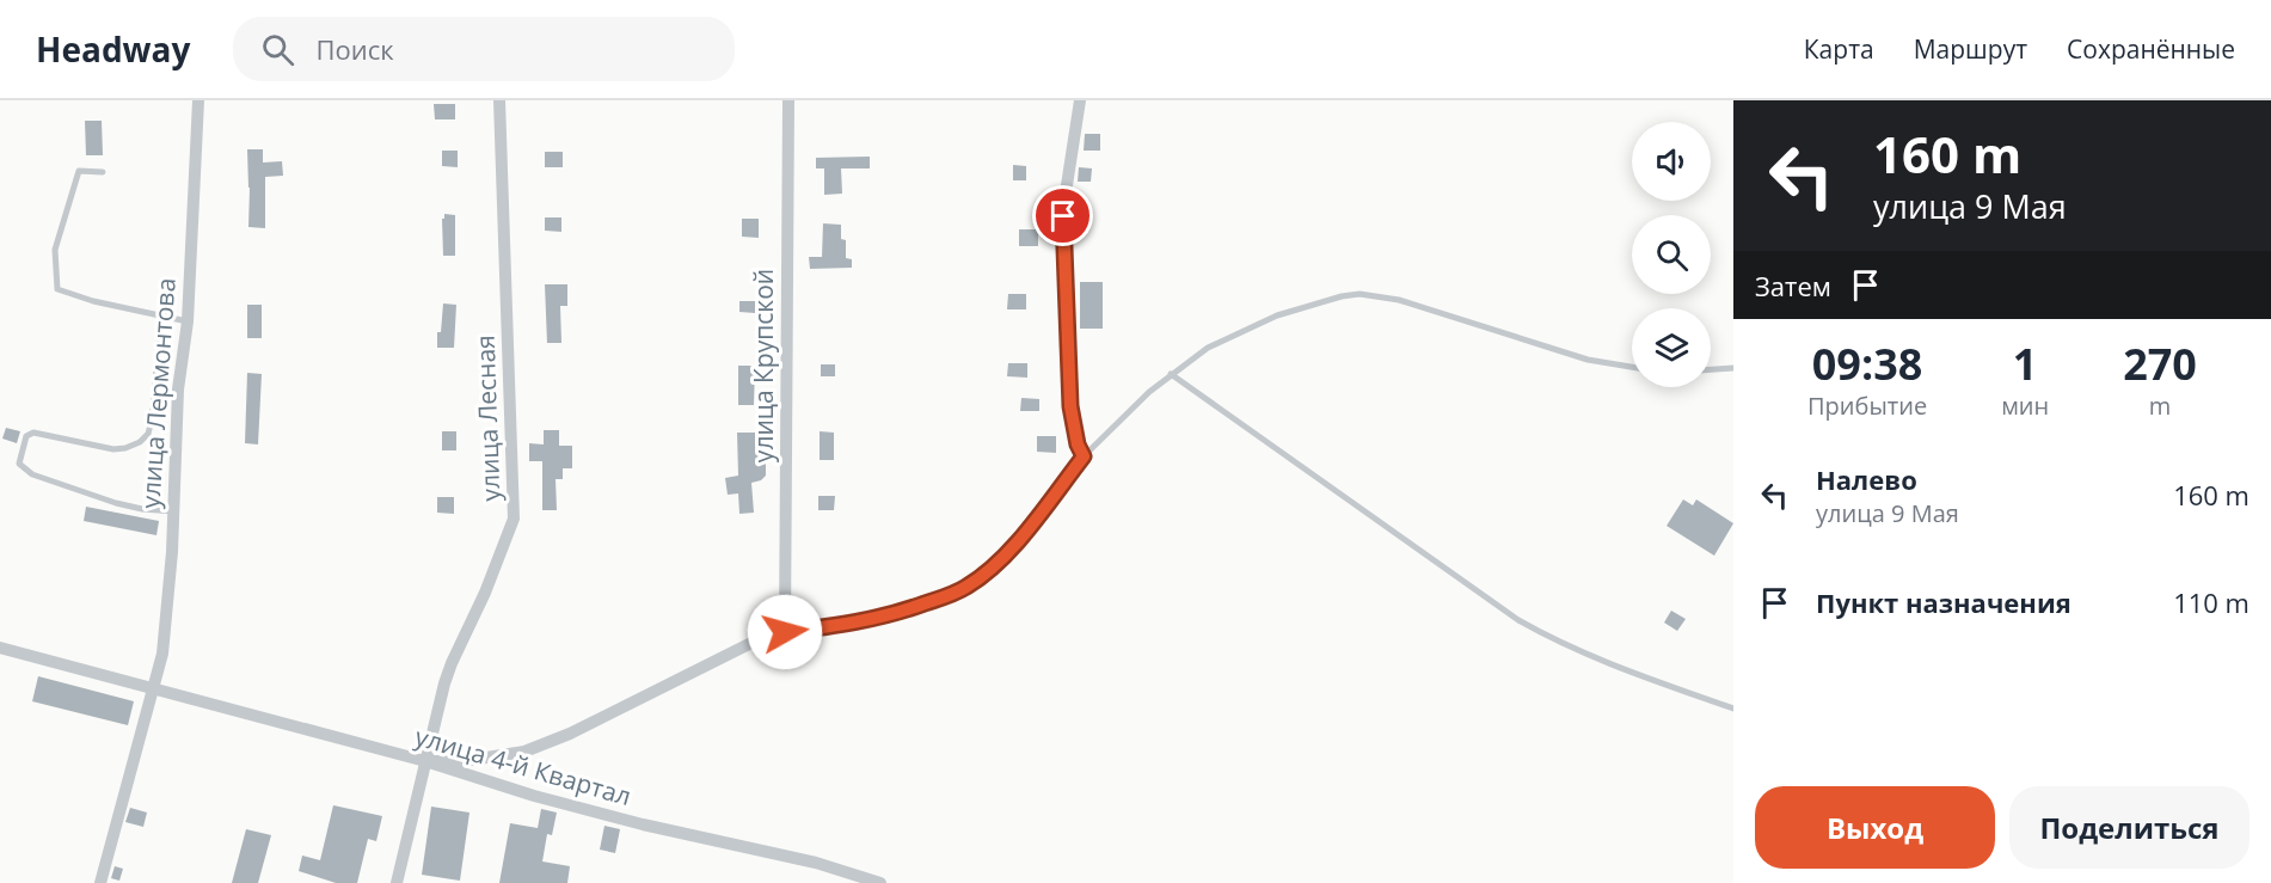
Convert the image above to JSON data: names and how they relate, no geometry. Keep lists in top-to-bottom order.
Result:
{
  "streets": {
    "street": [
      "улица Крупской",
      "улица Лермонтова",
      "улица Лесная",
      "улица 4-й Квартал"
    ]
  },
  "crossings": [
    ["улица Лермонтова", "улица 4-й Квартал"],
    ["улица Лесная", "улица 4-й Квартал"]
  ],
  "page": {
    "header": "Headway",
    "search": "Поиск",
    "nav": ["Карта", "Маршрут", "Сохранённые"],
    "turn": ["160 m", "улица 9 Мая"],
    "then": "Затем",
    "eta": [
      "09:38",
      "Прибытие",
      "1",
      "мин",
      "270",
      "m"
    ],
    "list": [
      {
        "name": "Налево",
        "note": "улица 9 Мая",
        "value": "160 m"
      },
      {
        "name": "Пункт назначения",
        "value": "110 m"
      }
    ],
    "buttons": ["Выход", "Поделиться"]
  }
}
